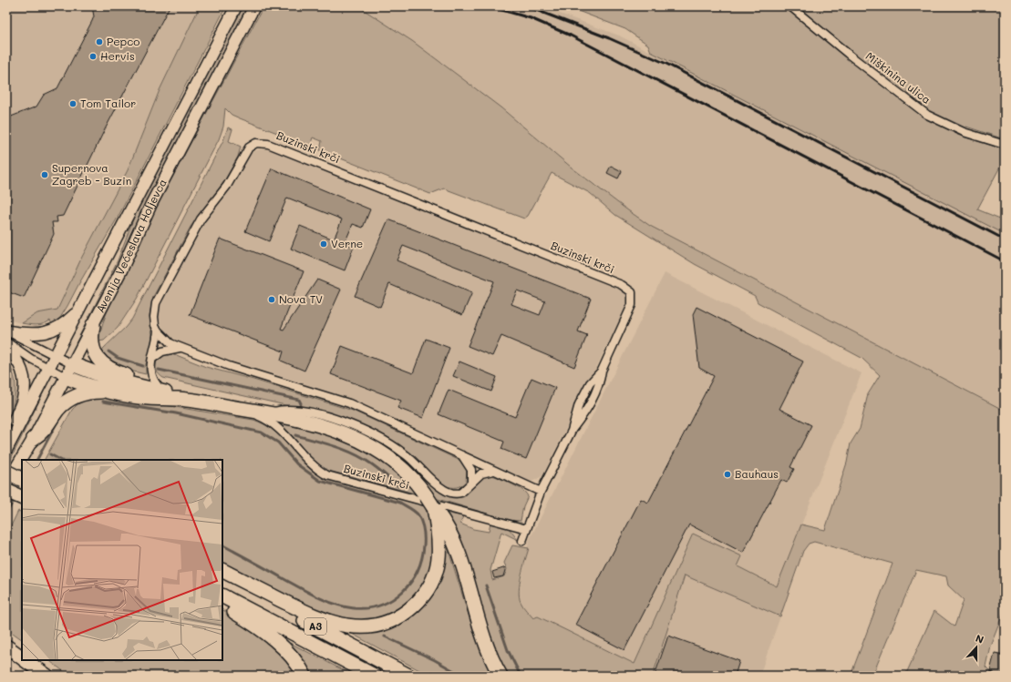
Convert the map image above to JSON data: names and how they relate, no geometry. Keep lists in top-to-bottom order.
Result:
{
  "streets": {
    "highway": ["A3"],
    "main road": ["Avenija Većeslava Holjevca"],
    "street": ["Miškinina ulica", "Buzinski krči"]
  },
  "places": [
    "Pepco",
    "Hervis",
    "Tom Tailor",
    "Supernova Zagreb - Buzin",
    "Verne",
    "Nova TV",
    "Bauhaus"
  ],
  "north": "top"
}
